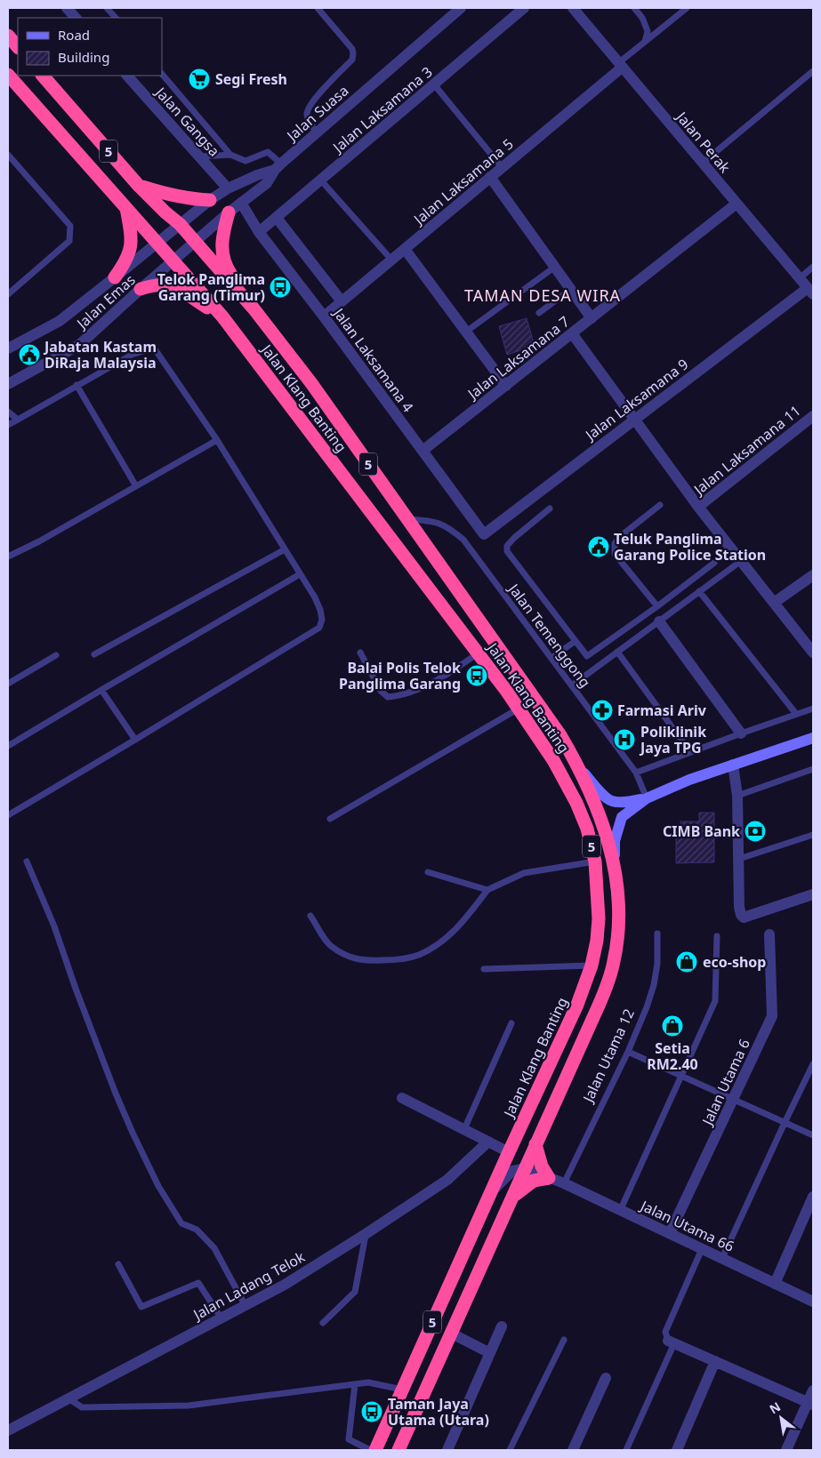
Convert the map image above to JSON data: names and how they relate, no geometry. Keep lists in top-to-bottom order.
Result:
{
  "streets": {
    "highway": ["5", "Jalan Klang Banting"],
    "street": [
      "Jalan Laksamana 3",
      "Jalan Suasa",
      "Jalan Gangsa",
      "Jalan Perak",
      "Jalan Laksamana 5",
      "Jalan Emas",
      "Jalan Laksamana 7",
      "Jalan Laksamana 4",
      "Jalan Laksamana 9",
      "Jalan Laksamana 11",
      "Jalan Utama 6",
      "Jalan Utama 66",
      "Jalan Ladang Telok"
    ],
    "lane": ["Jalan Temenggong", "Jalan Utama 12"]
  },
  "crossings": [
    ["Jalan Laksamana 3", "Jalan Laksamana 4"],
    ["Jalan Suasa", "Jalan Emas"],
    ["Jalan Suasa", "Jalan Laksamana 4"],
    ["Jalan Suasa", "Jalan Klang Banting"],
    ["Jalan Gangsa", "Jalan Emas"],
    ["Jalan Perak", "Jalan Laksamana 5"],
    ["Jalan Perak", "Jalan Laksamana 7"],
    ["Jalan Perak", "Jalan Laksamana 9"],
    ["Jalan Laksamana 5", "Jalan Laksamana 4"],
    ["Jalan Emas", "Jalan Klang Banting"],
    ["Jalan Laksamana 7", "Jalan Laksamana 4"],
    ["Jalan Laksamana 4", "Jalan Laksamana 9"],
    ["Jalan Klang Banting", "Jalan Temenggong"],
    ["Jalan Klang Banting", "Jalan Utama 66"],
    ["Jalan Utama 12", "Jalan Utama 66"],
    ["Jalan Utama 6", "Jalan Utama 66"]
  ],
  "districts": ["TAMAN DESA WIRA"],
  "places": {
    "supermarket": ["Segi Fresh"],
    "bus stop": ["Telok Panglima Garang (Timur)", "Balai Polis Telok Panglima Garang", "Taman Jaya Utama (Utara)"],
    "public building": ["Jabatan Kastam DiRaja Malaysia", "Teluk Panglima Garang Police Station"],
    "pharmacy": ["Farmasi Ariv"],
    "hospital": ["Poliklinik Jaya TPG"],
    "bank": ["CIMB Bank"],
    "shop": ["eco-shop", "Setia RM2.40"]
  },
  "legend": ["Road", "Building"],
  "north": "top left"
}
